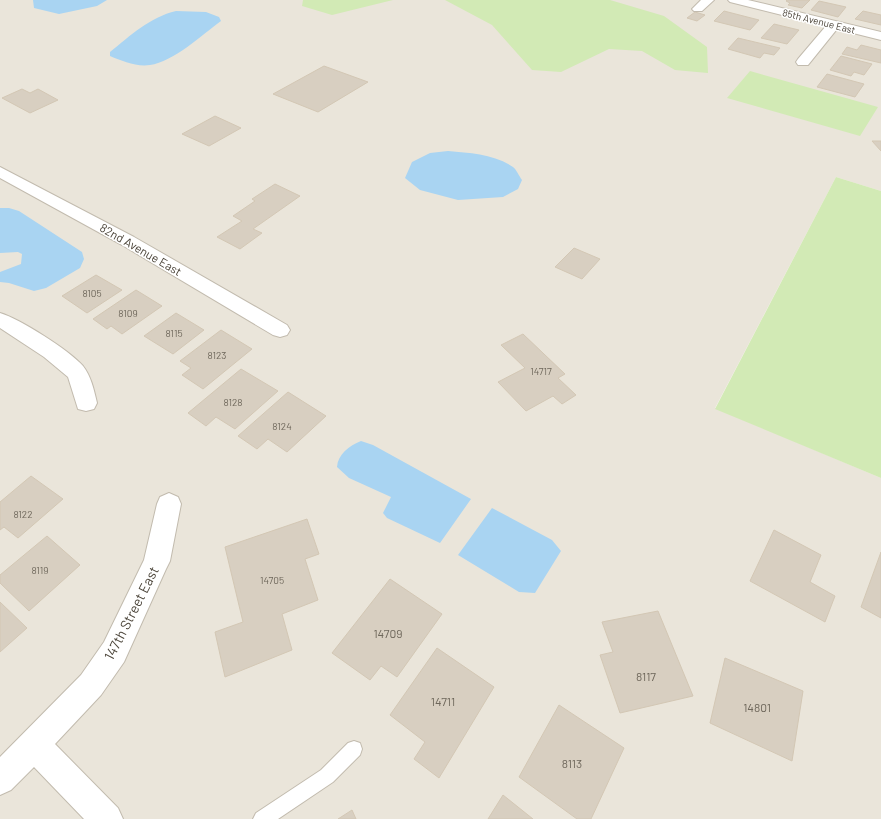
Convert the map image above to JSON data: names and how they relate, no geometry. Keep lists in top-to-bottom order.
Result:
{
  "streets": {
    "street": ["85th Avenue East", "82nd Avenue East", "147th Street East"]
  },
  "house_numbers": [
    "8105",
    "8109",
    "8115",
    "8123",
    "14717",
    "8128",
    "8124",
    "8122",
    "8119",
    "14705",
    "14709",
    "8117",
    "14711",
    "14801",
    "8113"
  ]
}
